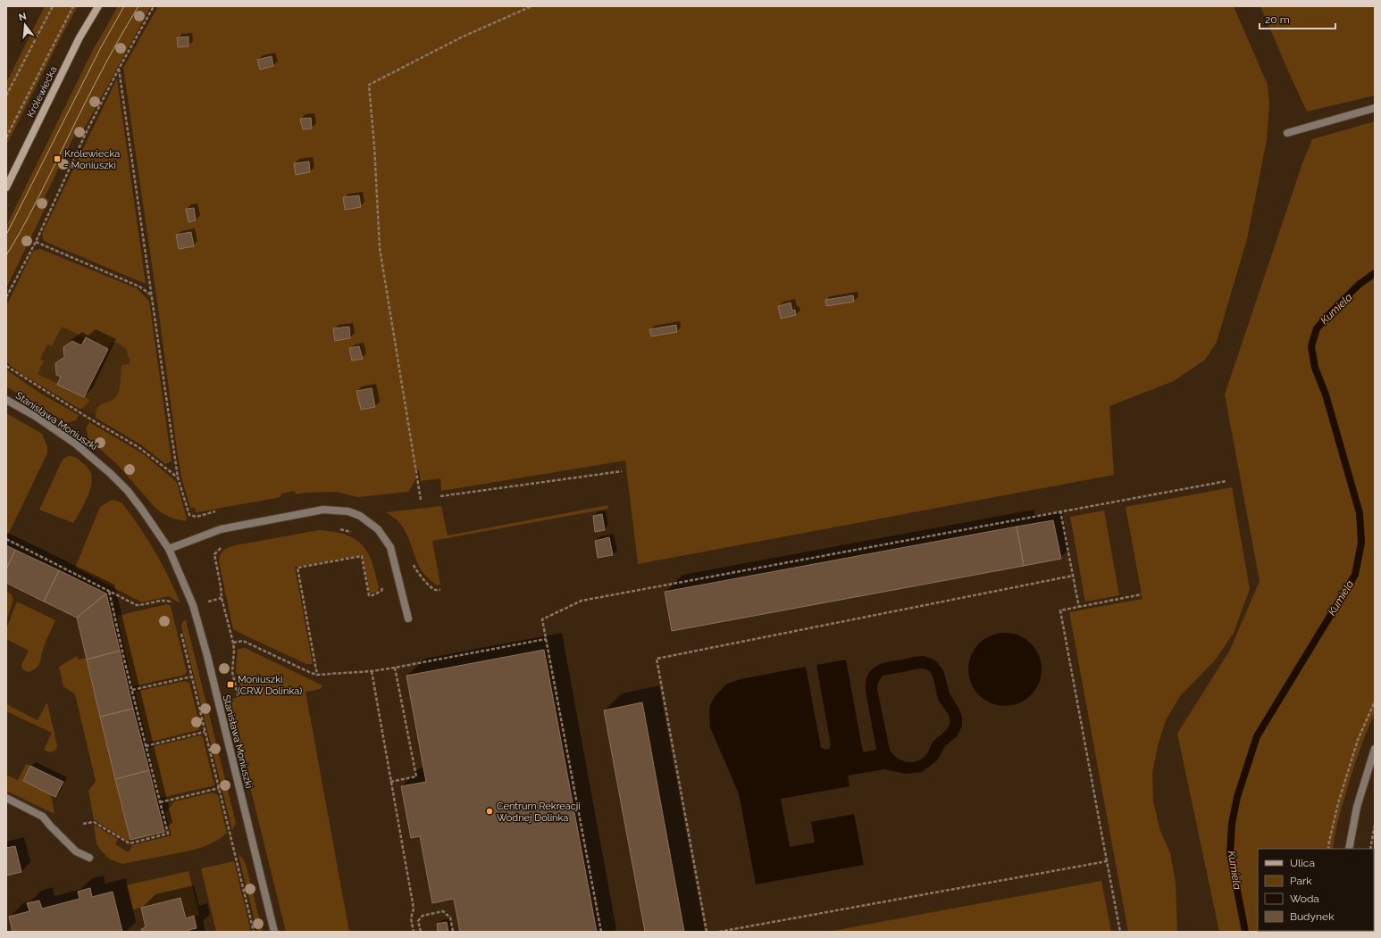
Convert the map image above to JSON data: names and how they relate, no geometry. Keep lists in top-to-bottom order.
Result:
{
  "streets": {
    "main road": ["Królewiecka"],
    "street": ["Stanisława Moniuszki"]
  },
  "water": ["Kumiela"],
  "places": {
    "transit": ["Królewiecka - Moniuszki", "Moniuszki (CRW Dolinka)"],
    "other": ["Centrum Rekreacji Wodnej Dolinka"]
  },
  "legend": [
    "Ulica",
    "Park",
    "Woda",
    "Budynek"
  ],
  "scale_bar": "20 m",
  "north": "top"
}
